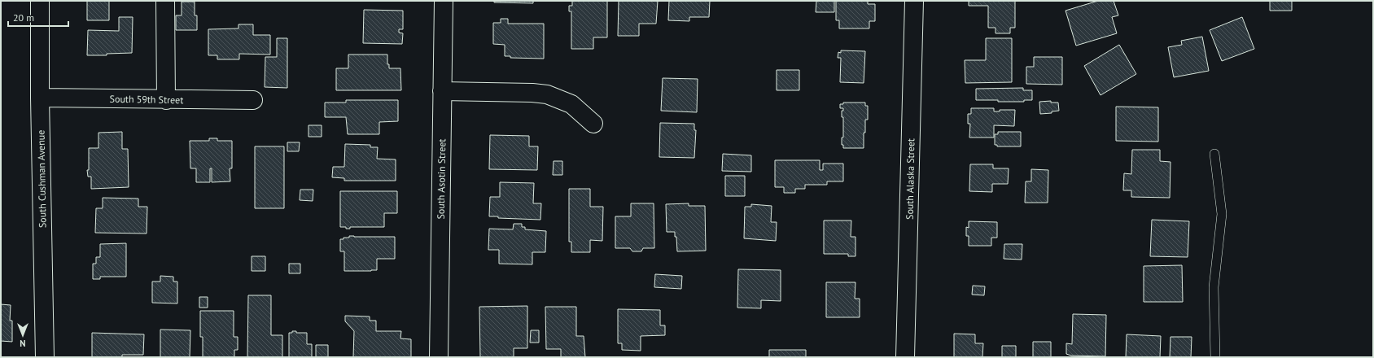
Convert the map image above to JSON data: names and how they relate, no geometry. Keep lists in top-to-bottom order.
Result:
{
  "streets": {
    "street": [
      "South 59th Street",
      "South Cushman Avenue",
      "South Asotin Street",
      "South Alaska Street"
    ]
  },
  "crossings": [
    ["South 59th Street", "South Cushman Avenue"]
  ],
  "scale_bar": "20 m",
  "north": "bottom"
}
